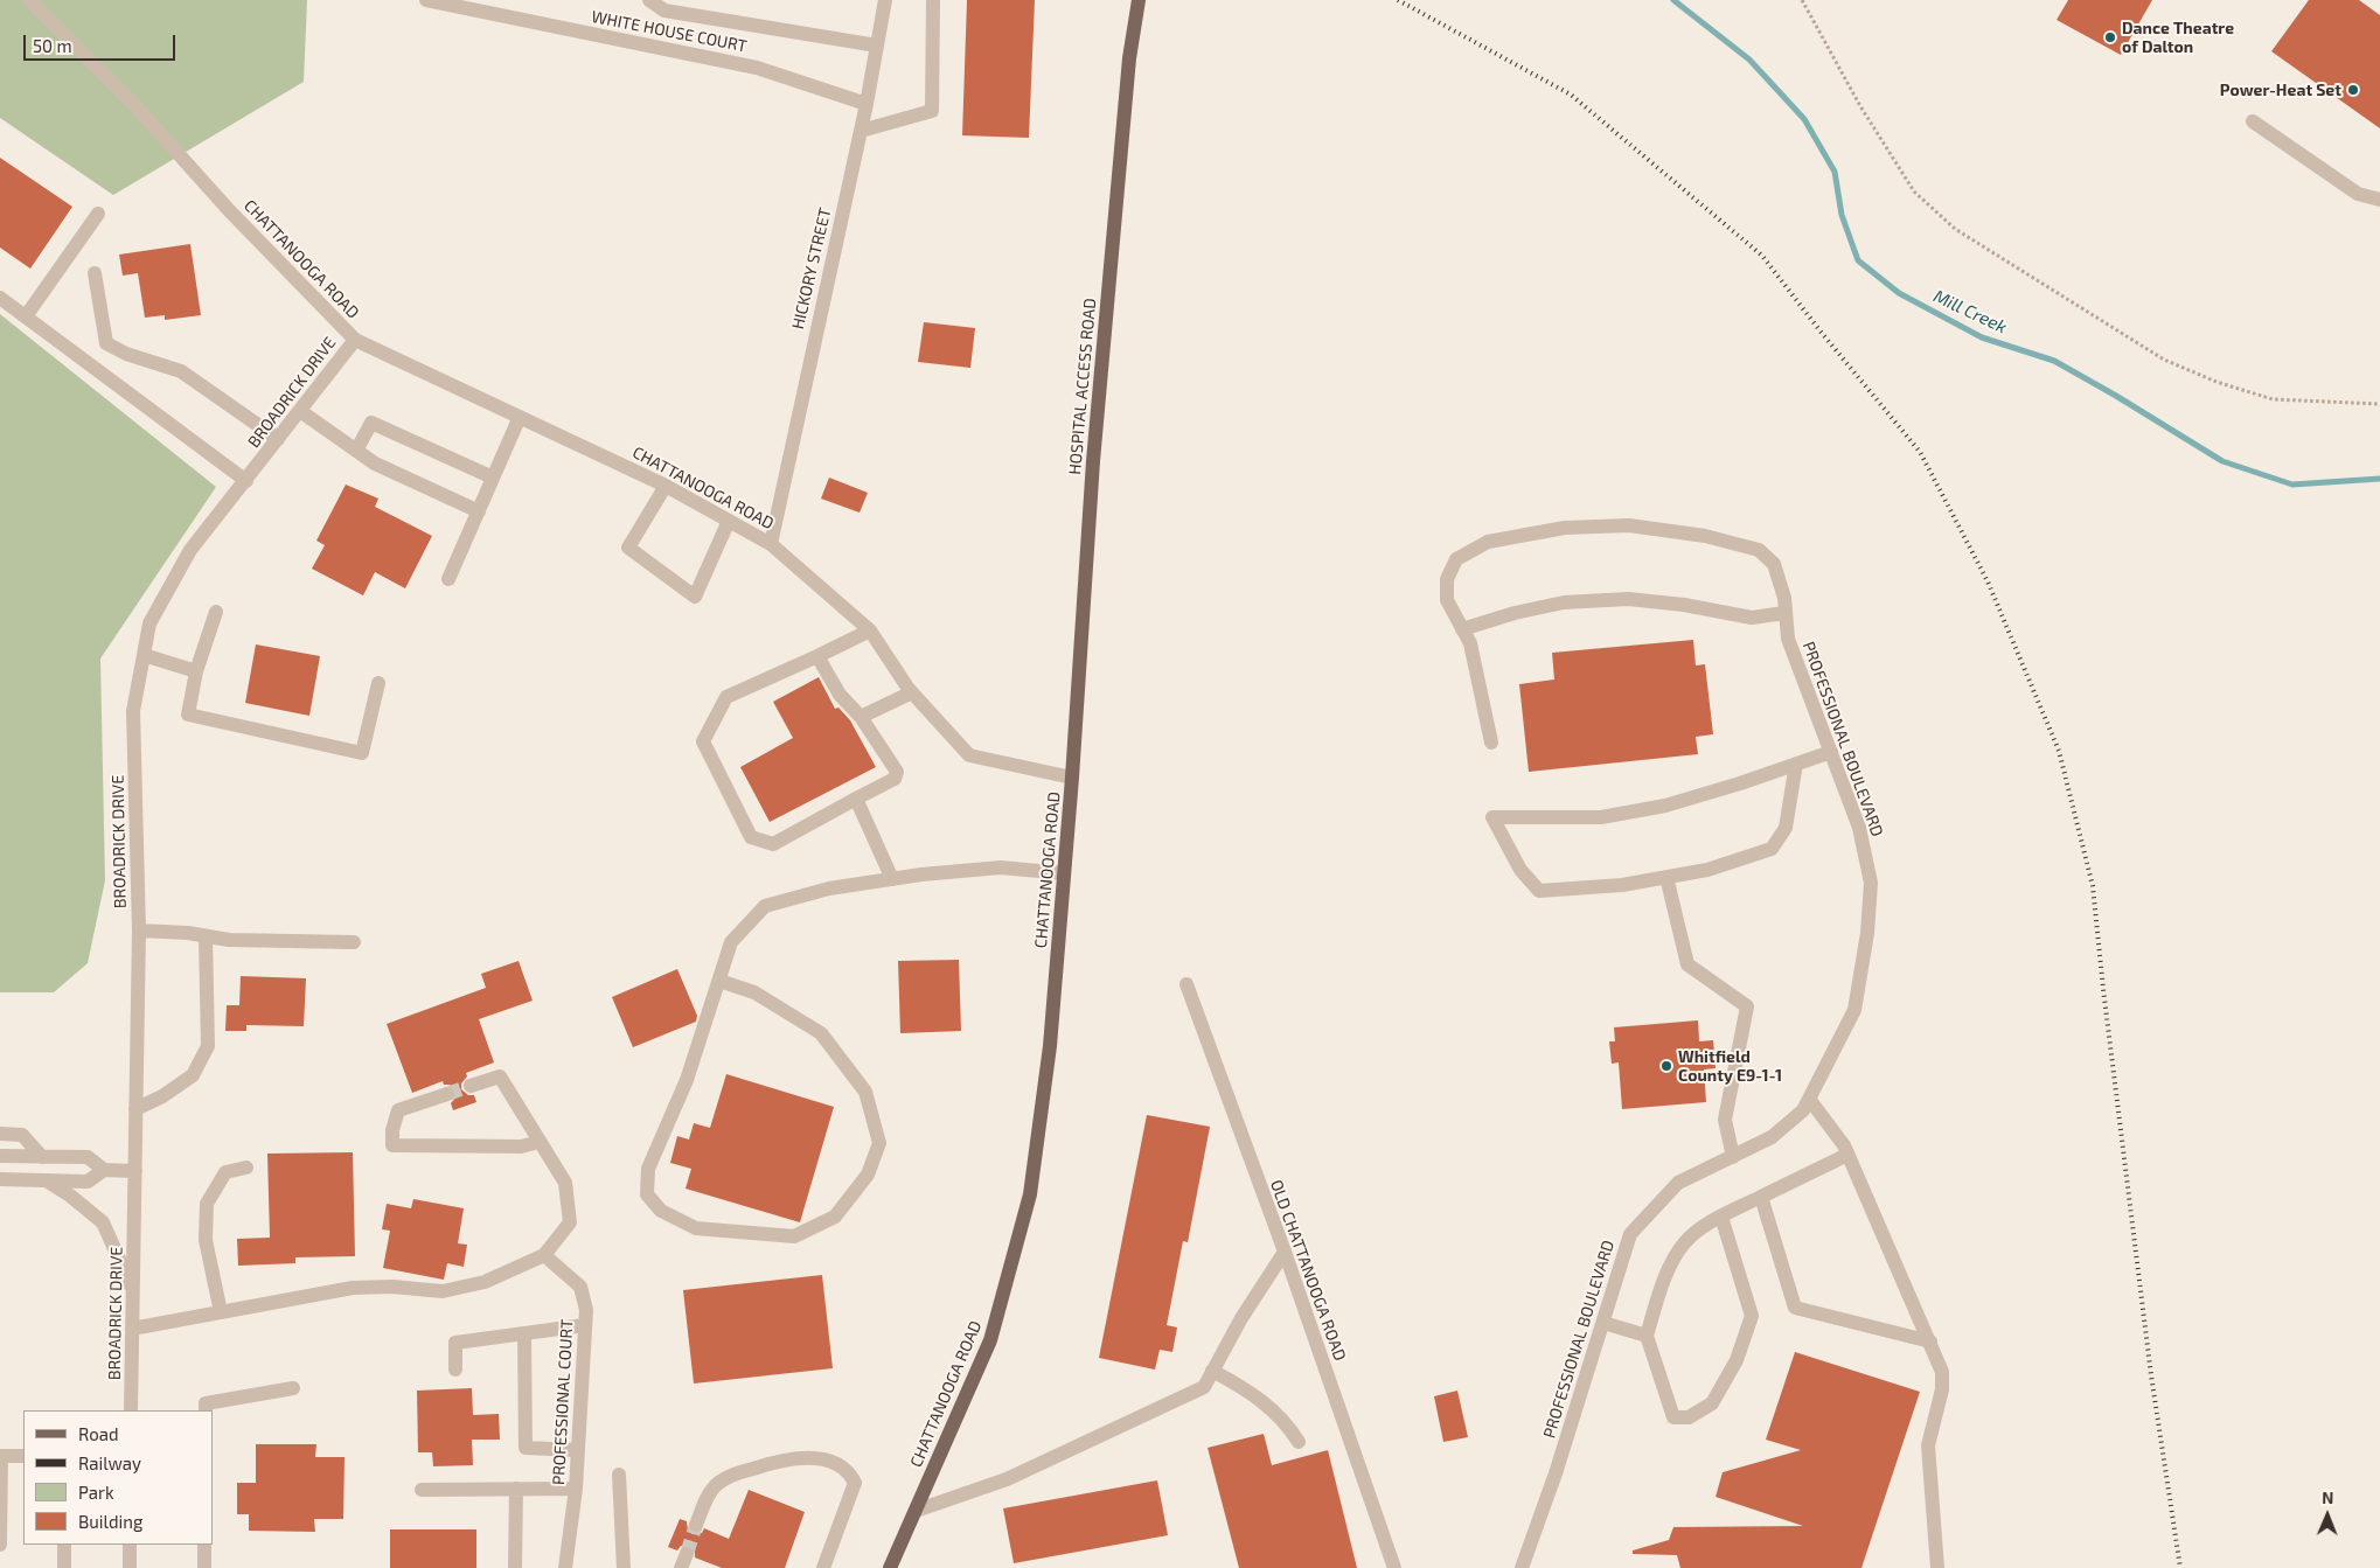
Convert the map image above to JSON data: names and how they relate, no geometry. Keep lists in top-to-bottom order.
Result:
{
  "streets": {
    "main road": ["CHATTANOOGA ROAD", "HOSPITAL ACCESS ROAD"],
    "street": [
      "WHITE HOUSE COURT",
      "HICKORY STREET",
      "BROADRICK DRIVE",
      "PROFESSIONAL BOULEVARD",
      "OLD CHATTANOOGA ROAD",
      "PROFESSIONAL COURT"
    ]
  },
  "crossings": [
    ["WHITE HOUSE COURT", "HICKORY STREET"],
    ["CHATTANOOGA ROAD", "HICKORY STREET"],
    ["CHATTANOOGA ROAD", "HOSPITAL ACCESS ROAD"],
    ["CHATTANOOGA ROAD", "BROADRICK DRIVE"]
  ],
  "water": ["Mill Creek"],
  "places": ["Dance Theatre of Dalton", "Power-Heat Set", "Whitfield County E9-1-1"],
  "legend": [
    "Road",
    "Railway",
    "Park",
    "Building"
  ],
  "scale_bar": "50 m",
  "north": "top"
}
